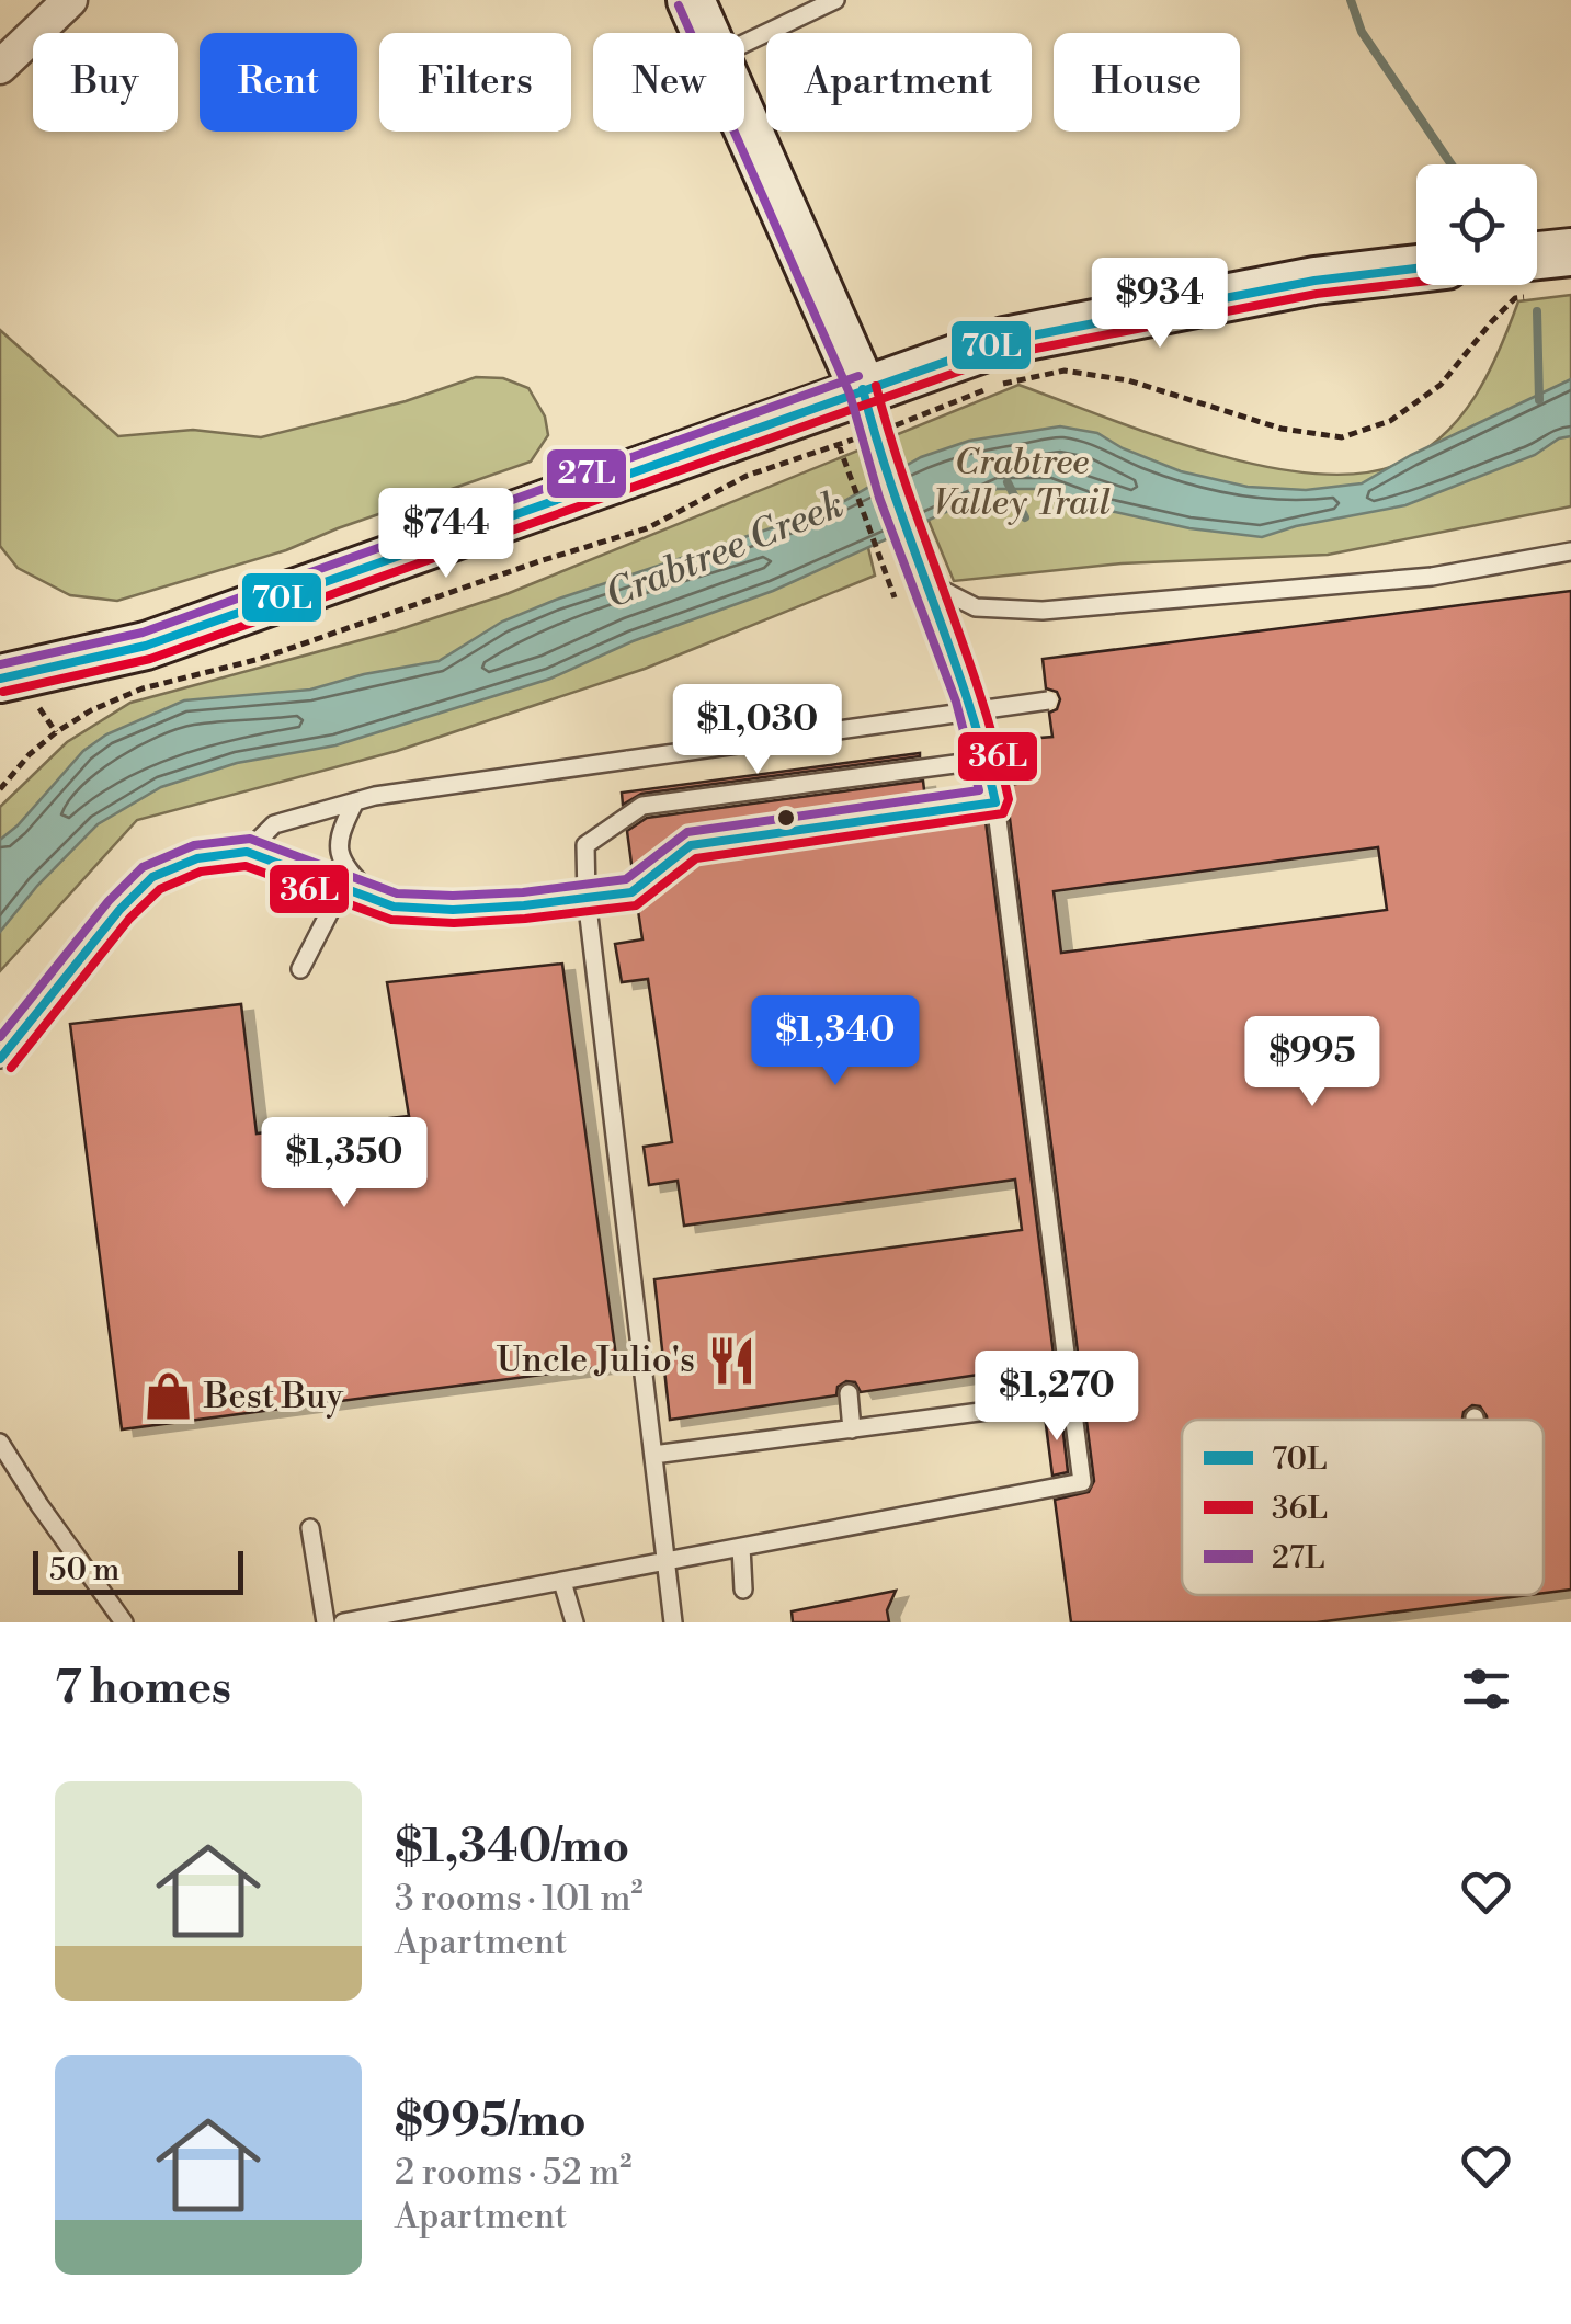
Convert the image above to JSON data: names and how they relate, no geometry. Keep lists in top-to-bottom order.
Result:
{
  "water": ["Crabtree Creek"],
  "parks": ["Crabtree Valley Trail"],
  "places": {
    "restaurant": ["Uncle Julio's"],
    "shop": ["Best Buy"]
  },
  "lines": ["transit line 27L", "transit line 70L", "transit line 36L"],
  "legend": ["70L", "36L", "27L"],
  "scale_bar": "50 m",
  "page": {
    "chip": [
      "Buy",
      "Rent",
      "Filters",
      "New",
      "Apartment",
      "House"
    ],
    "price": [
      "$934",
      "$744",
      "$1,030",
      "$1,340",
      "$995",
      "$1,350",
      "$1,270"
    ],
    "scale": "50 m",
    "heading": "7 homes",
    "list": [
      {
        "name": "$1,340/mo",
        "note": "3 rooms · 101 m² · Apartment"
      },
      {
        "name": "$995/mo",
        "note": "2 rooms · 52 m² · Apartment"
      }
    ]
  }
}
